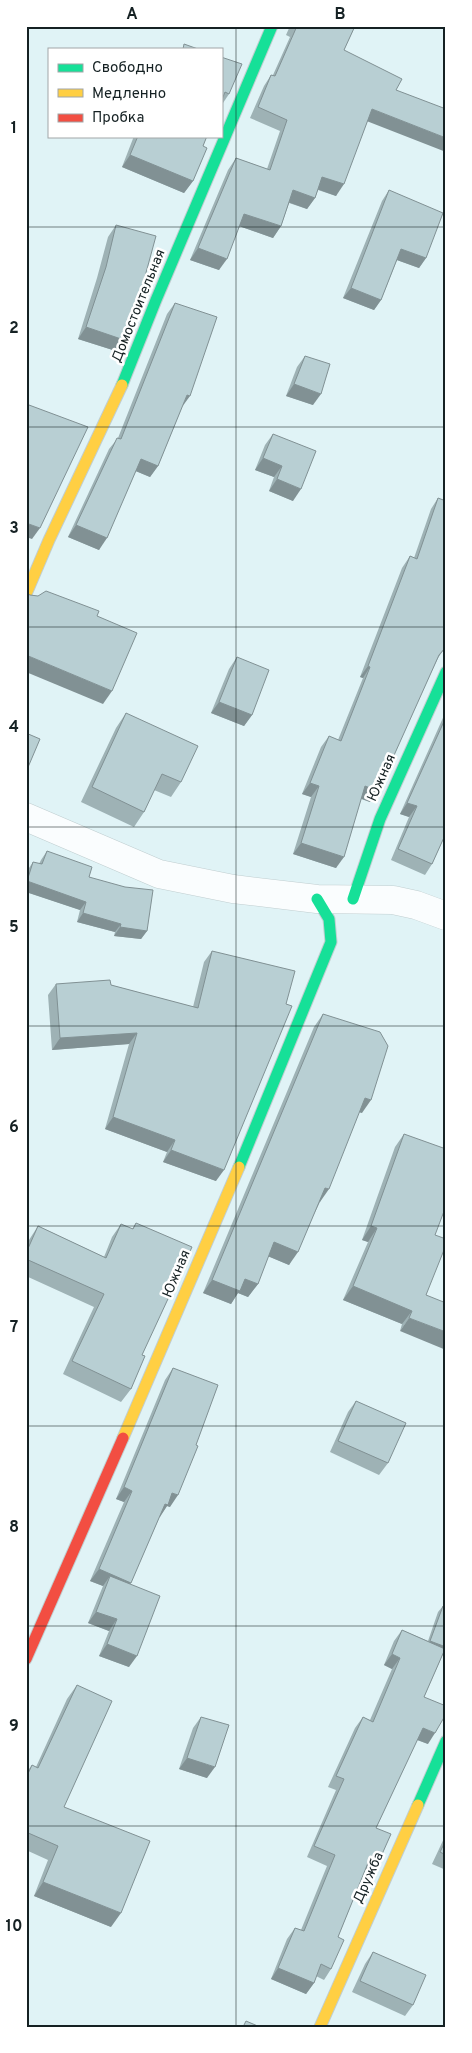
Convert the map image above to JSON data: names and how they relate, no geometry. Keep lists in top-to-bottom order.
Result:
{
  "streets": {
    "street": ["Домостоительная", "Южная", "Дружба"]
  },
  "legend": ["Свободно", "Медленно", "Пробка"],
  "grid": {
    "columns": ["A", "B"],
    "rows": [
      "1",
      "2",
      "3",
      "4",
      "5",
      "6",
      "7",
      "8",
      "9",
      "10"
    ]
  }
}
